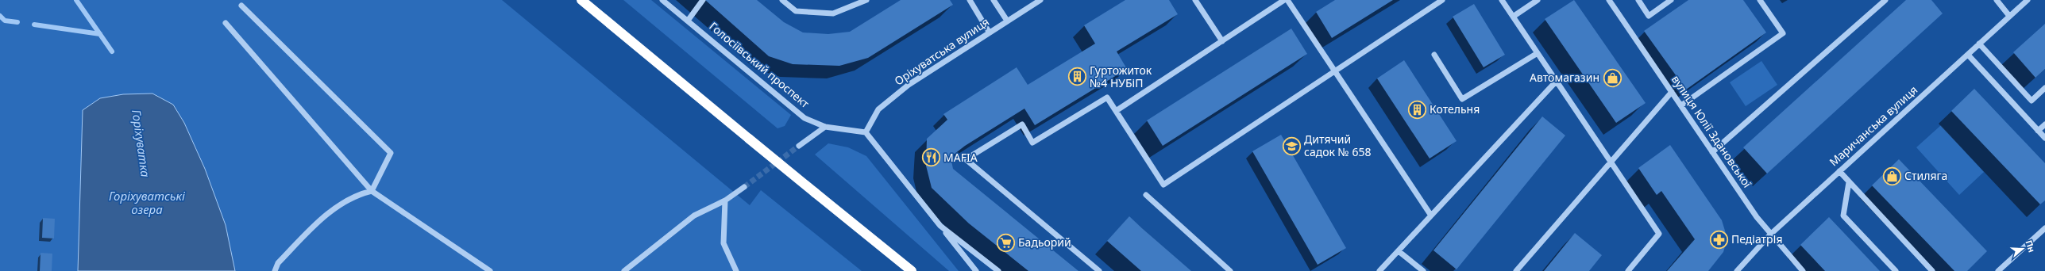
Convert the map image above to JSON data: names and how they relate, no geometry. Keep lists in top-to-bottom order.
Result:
{
  "streets": {
    "street": [
      "Оріхуватська вулиця",
      "Голосіївський проспект",
      "Маричанська вулиця",
      "вулиця Юлії Здановської"
    ]
  },
  "crossings": [
    ["Оріхуватська вулиця", "Голосіївський проспект"],
    ["Маричанська вулиця", "вулиця Юлії Здановської"]
  ],
  "water": ["Горіхуватка", "Горіхуватські озера"],
  "places": {
    "building": ["Гуртожиток №4 НУБіП", "Котельня"],
    "shop": ["Автомагазин", "Стиляга"],
    "school or university": ["Дитячий садок № 658"],
    "restaurant": ["MAFIA"],
    "pharmacy": ["ПедіатрІя"],
    "supermarket": ["Бадьорий"]
  },
  "north": "right"
}
